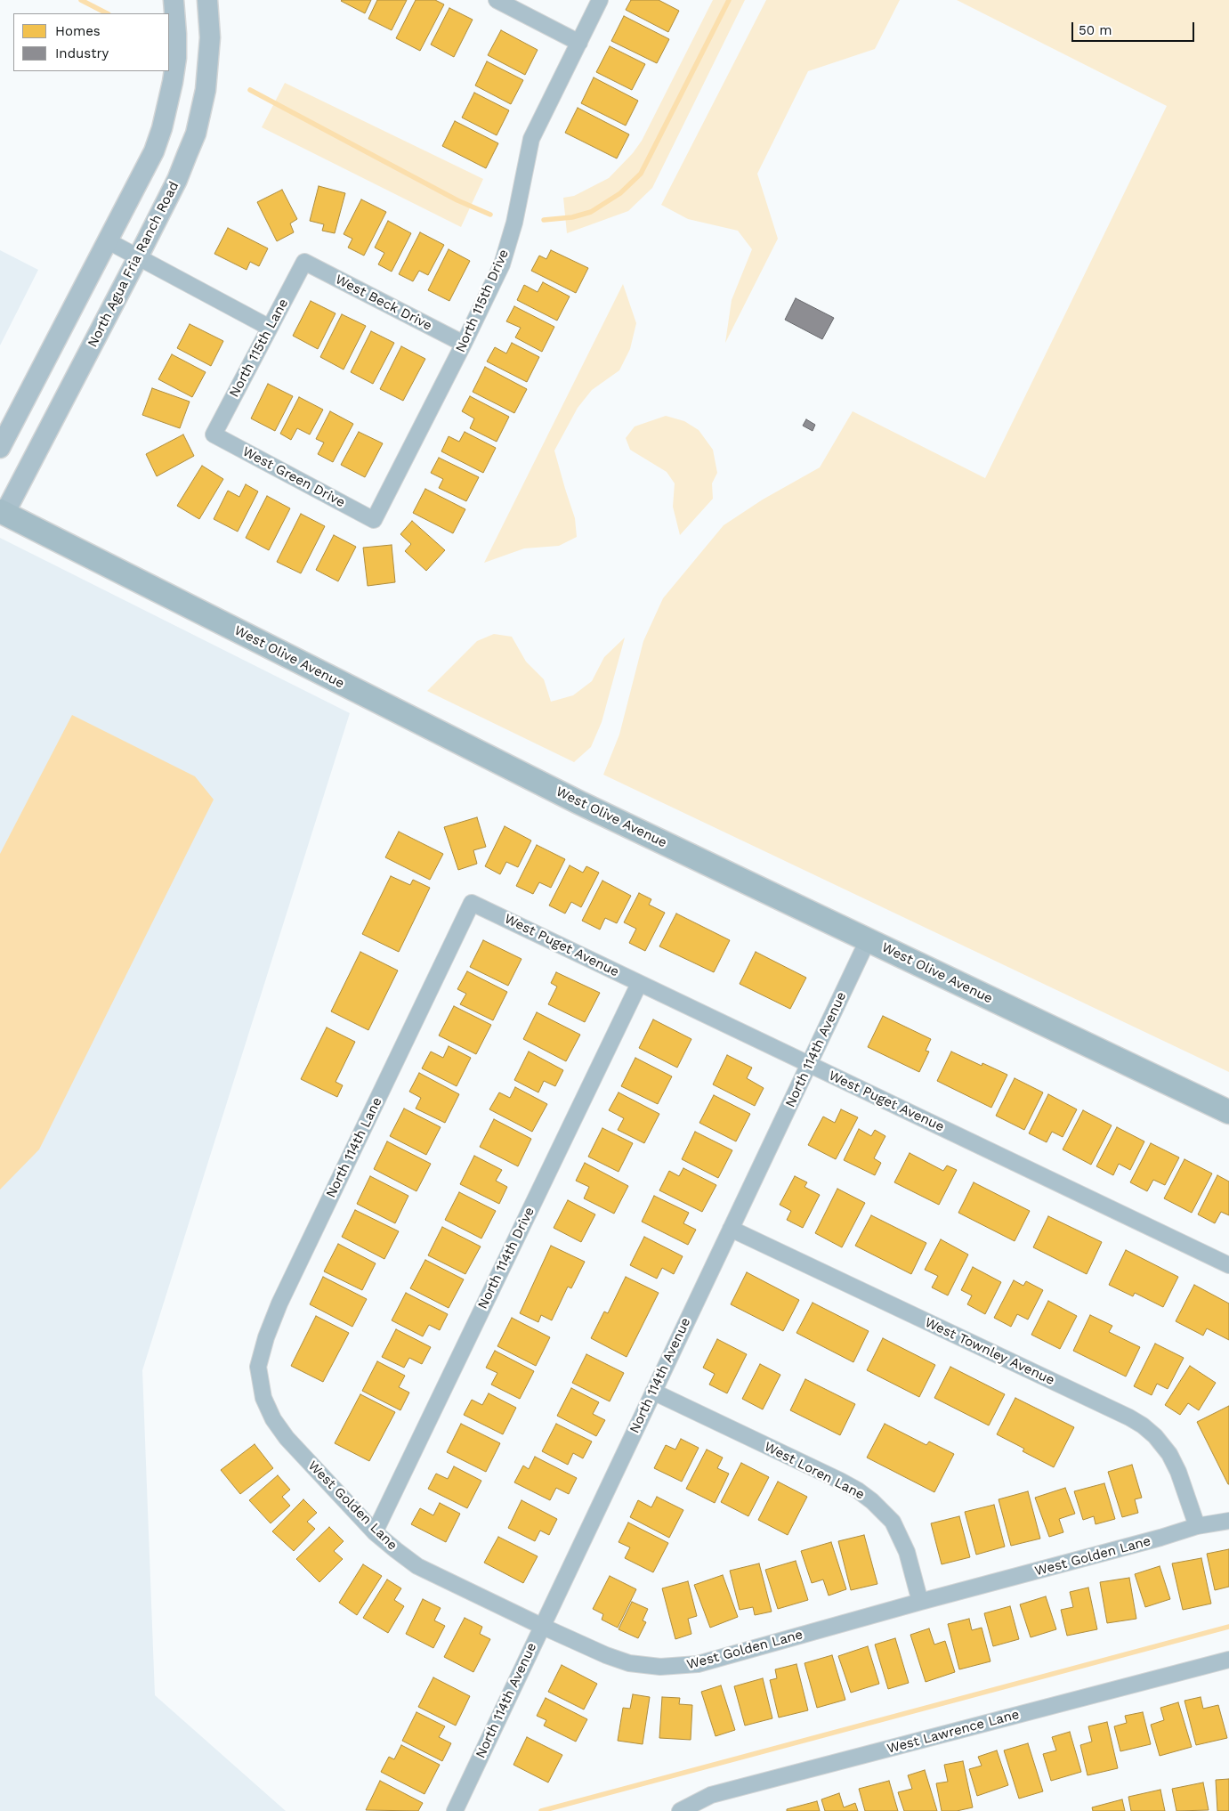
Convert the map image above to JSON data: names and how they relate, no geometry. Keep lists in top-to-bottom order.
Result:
{
  "streets": {
    "main road": ["West Olive Avenue"],
    "street": [
      "North Agua Fria Ranch Road",
      "North 115th Drive",
      "West Beck Drive",
      "North 115th Lane",
      "West Green Drive",
      "West Puget Avenue",
      "North 114th Avenue",
      "North 114th Lane",
      "North 114th Drive",
      "West Townley Avenue",
      "West Loren Lane",
      "West Golden Lane",
      "West Lawrence Lane"
    ]
  },
  "crossings": [
    ["North Agua Fria Ranch Road", "West Olive Avenue"],
    ["North 115th Drive", "West Beck Drive"],
    ["North 115th Drive", "West Green Drive"],
    ["West Beck Drive", "North 115th Lane"],
    ["North 115th Lane", "West Green Drive"],
    ["West Olive Avenue", "North 114th Avenue"],
    ["West Puget Avenue", "North 114th Avenue"],
    ["West Puget Avenue", "North 114th Lane"],
    ["West Puget Avenue", "North 114th Drive"],
    ["North 114th Avenue", "West Townley Avenue"],
    ["North 114th Avenue", "West Loren Lane"],
    ["North 114th Avenue", "West Golden Lane"],
    ["North 114th Lane", "West Golden Lane"],
    ["North 114th Drive", "West Golden Lane"],
    ["West Townley Avenue", "West Golden Lane"],
    ["West Loren Lane", "West Golden Lane"]
  ],
  "legend": ["Homes", "Industry"],
  "scale_bar": "50 m"
}
